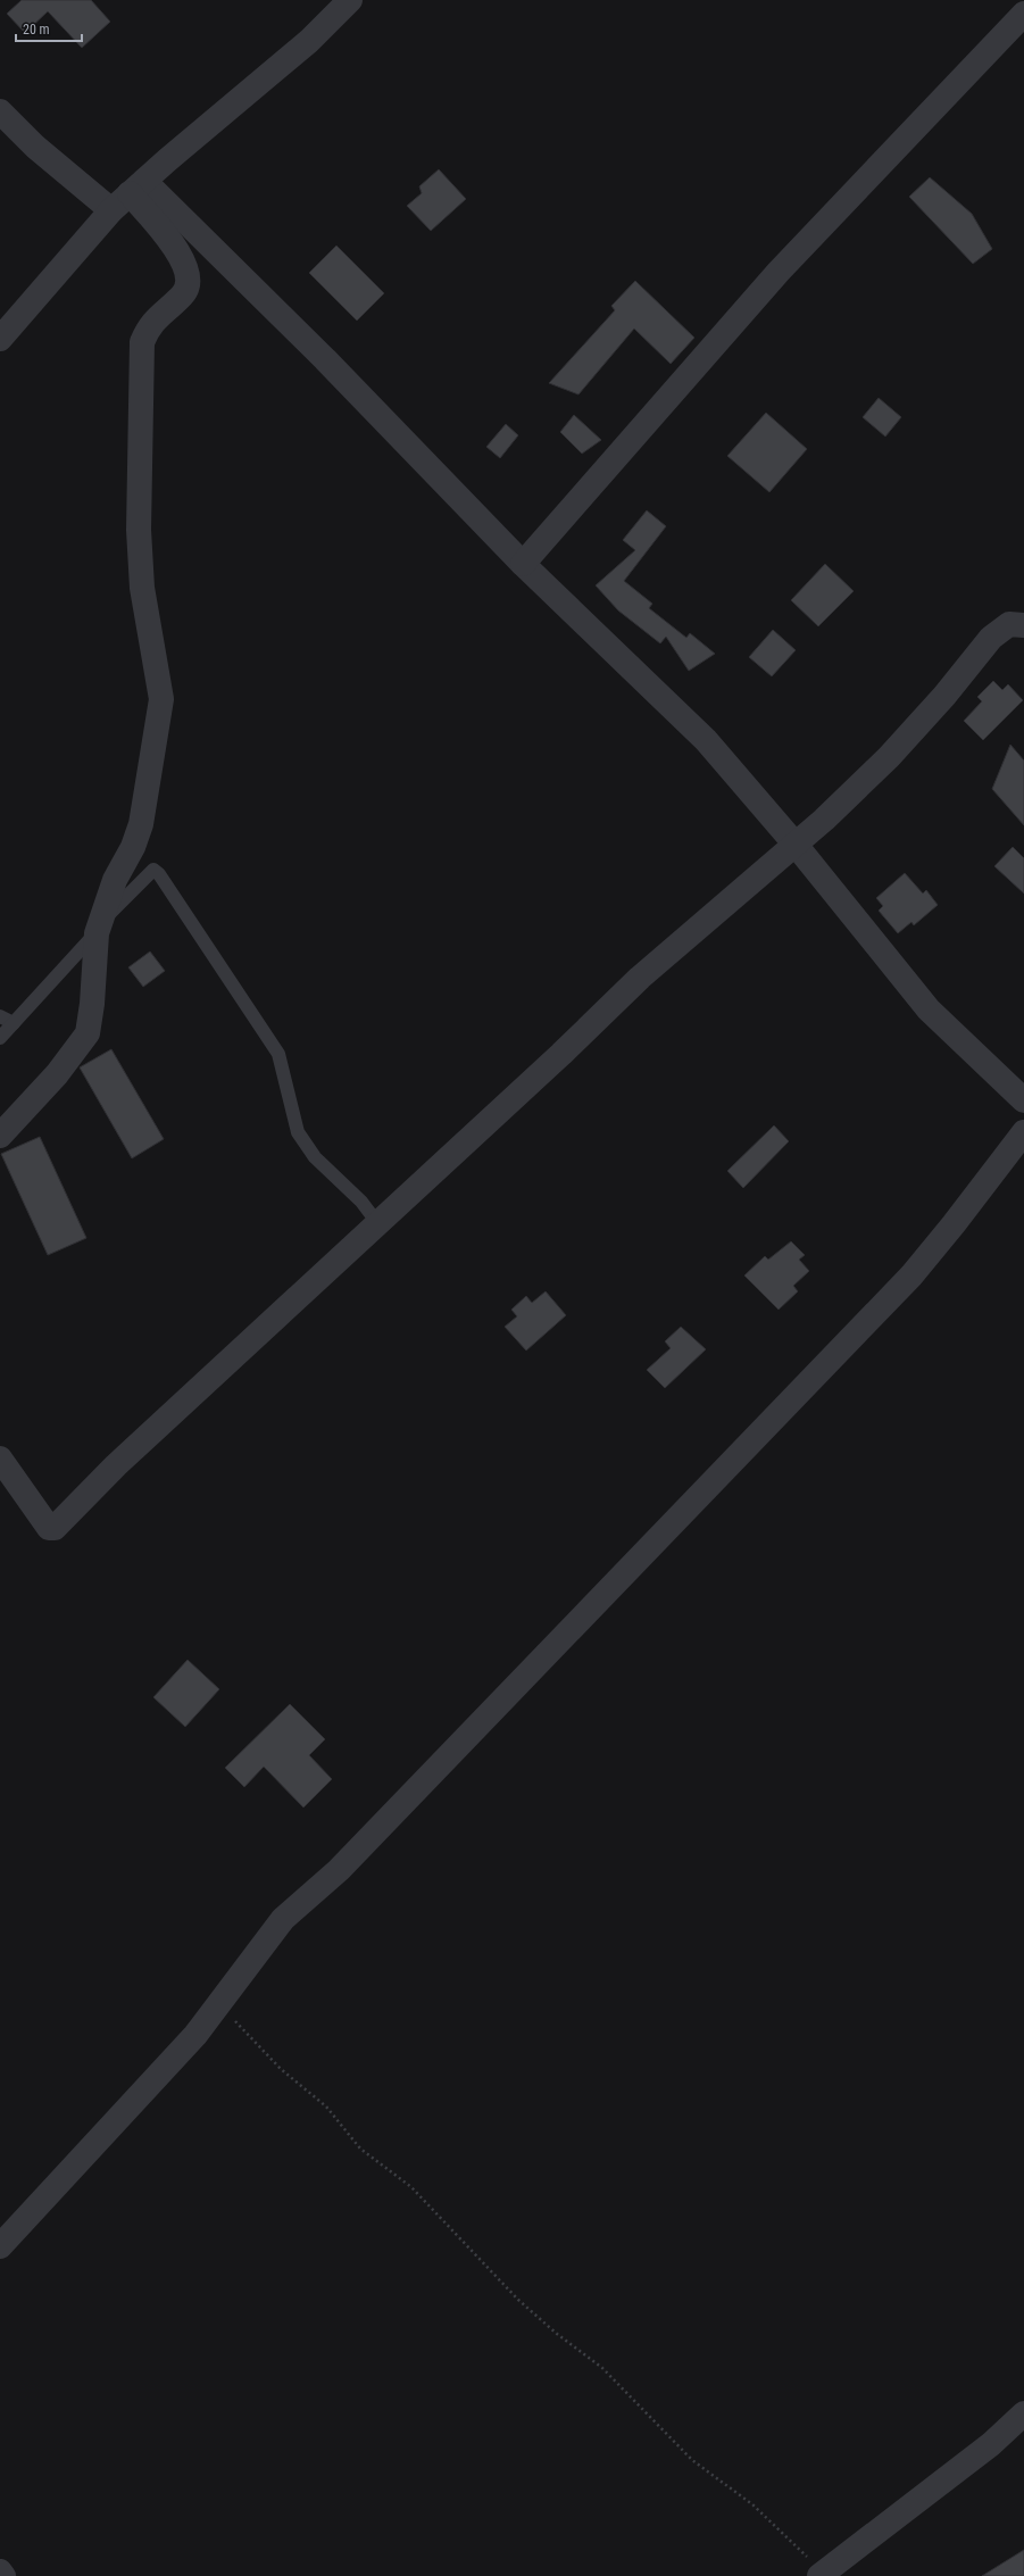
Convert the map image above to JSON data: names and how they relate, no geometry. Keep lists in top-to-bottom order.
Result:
{
  "scale_bar": "20 m"
}
